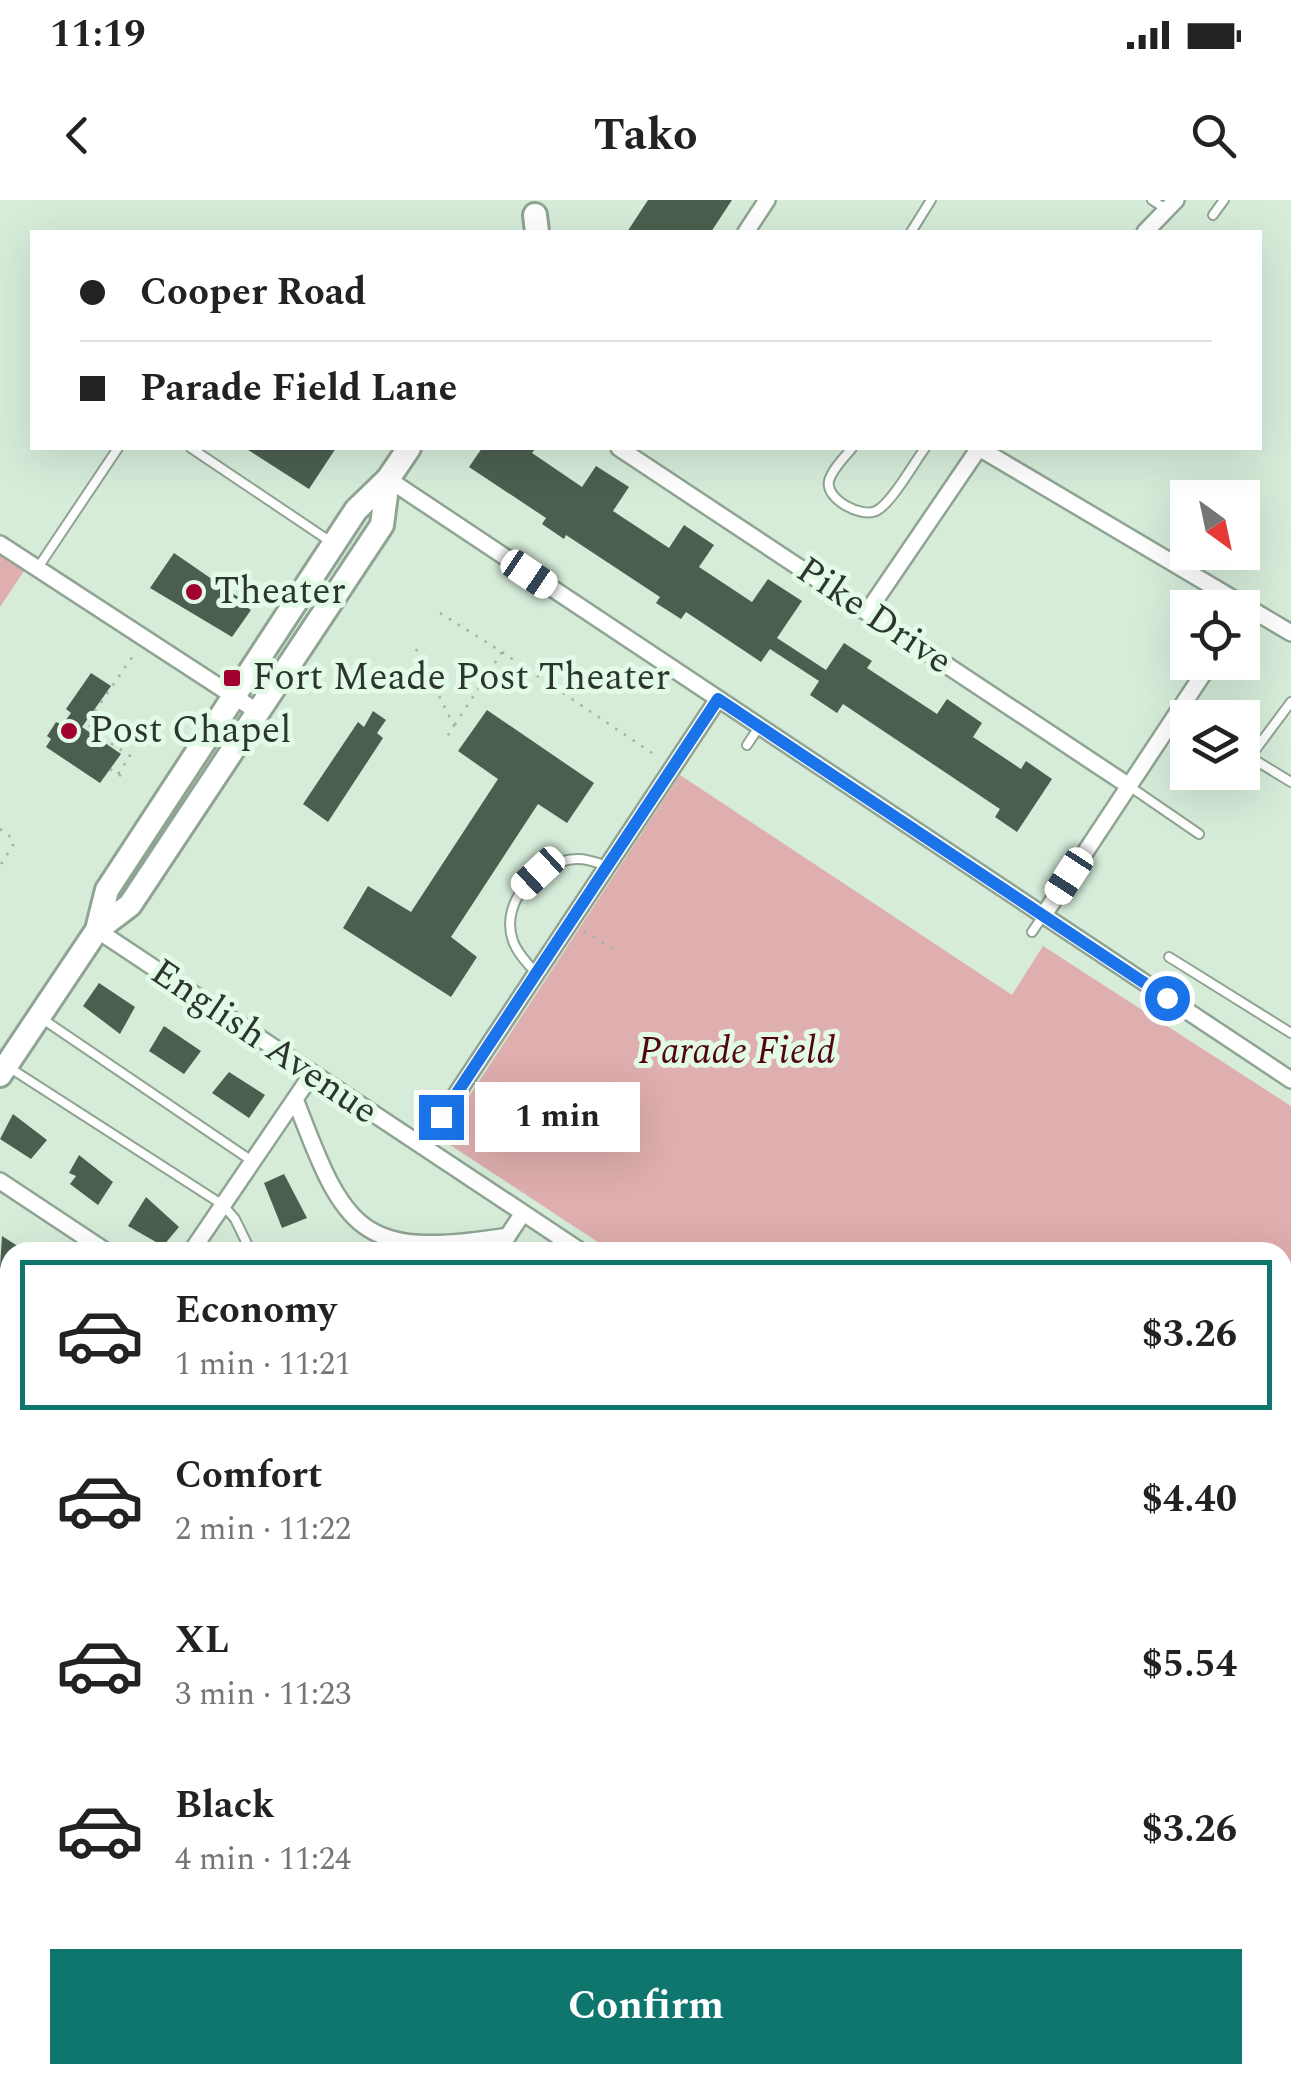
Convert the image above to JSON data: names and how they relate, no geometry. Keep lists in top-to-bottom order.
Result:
{
  "streets": {
    "street": ["Pike Drive", "English Avenue"]
  },
  "parks": ["Parade Field"],
  "places": {
    "other": ["Theater", "Post Chapel"],
    "transit": ["Fort Meade Post Theater"]
  },
  "north": "bottom right",
  "page": {
    "status": "11:19",
    "header": "Tako",
    "banner": ["Cooper Road", "Parade Field Lane"],
    "bubble": "1 min",
    "list": [
      {
        "name": "Economy",
        "note": "1 min · 11:21",
        "value": "$3.26"
      },
      {
        "name": "Comfort",
        "note": "2 min · 11:22",
        "value": "$4.40"
      },
      {
        "name": "XL",
        "note": "3 min · 11:23",
        "value": "$5.54"
      },
      {
        "name": "Black",
        "note": "4 min · 11:24",
        "value": "$3.26"
      }
    ],
    "buttons": "Confirm"
  }
}
